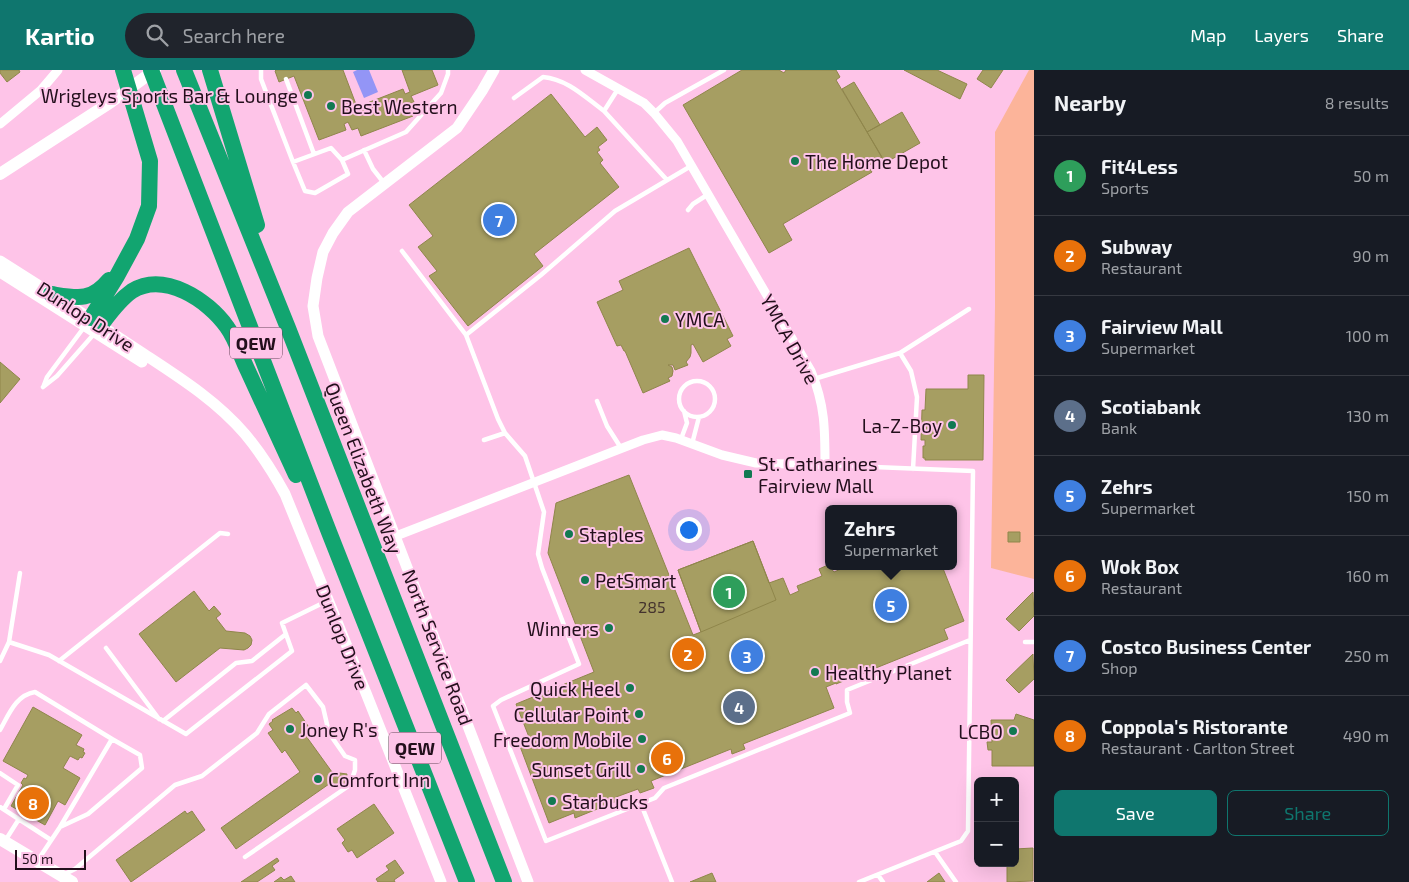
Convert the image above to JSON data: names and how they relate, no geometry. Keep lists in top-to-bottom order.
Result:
{
  "streets": {
    "highway": ["QEW", "Queen Elizabeth Way"],
    "street": ["Dunlop Drive", "YMCA Drive", "North Service Road"]
  },
  "places": {
    "other": [
      "Wrigleys Sports Bar & Lounge",
      "Best Western",
      "The Home Depot",
      "YMCA",
      "La-Z-Boy",
      "Staples",
      "PetSmart",
      "Winners",
      "Healthy Planet",
      "Quick Heel",
      "Cellular Point",
      "Joney R's",
      "LCBO",
      "Freedom Mobile",
      "Sunset Grill",
      "Comfort Inn",
      "Starbucks"
    ],
    "transit": ["St. Catharines Fairview Mall"]
  },
  "house_numbers": ["285"],
  "scale_bar": "50 m",
  "page": {
    "header": "Kartio",
    "search": "Search here",
    "nav": ["Map", "Layers", "Share"],
    "heading": ["Nearby", "8 results"],
    "list": [
      {
        "mark": "1",
        "name": "Fit4Less",
        "note": "Sports",
        "value": "50 m"
      },
      {
        "mark": "2",
        "name": "Subway",
        "note": "Restaurant",
        "value": "90 m"
      },
      {
        "mark": "3",
        "name": "Fairview Mall",
        "note": "Supermarket",
        "value": "100 m"
      },
      {
        "mark": "4",
        "name": "Scotiabank",
        "note": "Bank",
        "value": "130 m"
      },
      {
        "mark": "5",
        "name": "Zehrs",
        "note": "Supermarket",
        "value": "150 m"
      },
      {
        "mark": "6",
        "name": "Wok Box",
        "note": "Restaurant",
        "value": "160 m"
      },
      {
        "mark": "7",
        "name": "Costco Business Center",
        "note": "Shop",
        "value": "250 m"
      },
      {
        "mark": "8",
        "name": "Coppola's Ristorante",
        "note": "Restaurant · Carlton Street",
        "value": "490 m"
      }
    ],
    "pins": [
      "7",
      "1",
      "5",
      "2",
      "3",
      "4",
      "6",
      "8"
    ],
    "popup": ["Zehrs", "Supermarket"],
    "buttons": ["Save", "Share"],
    "map_buttons": ["+", "−"],
    "scale": "50 m"
  }
}
